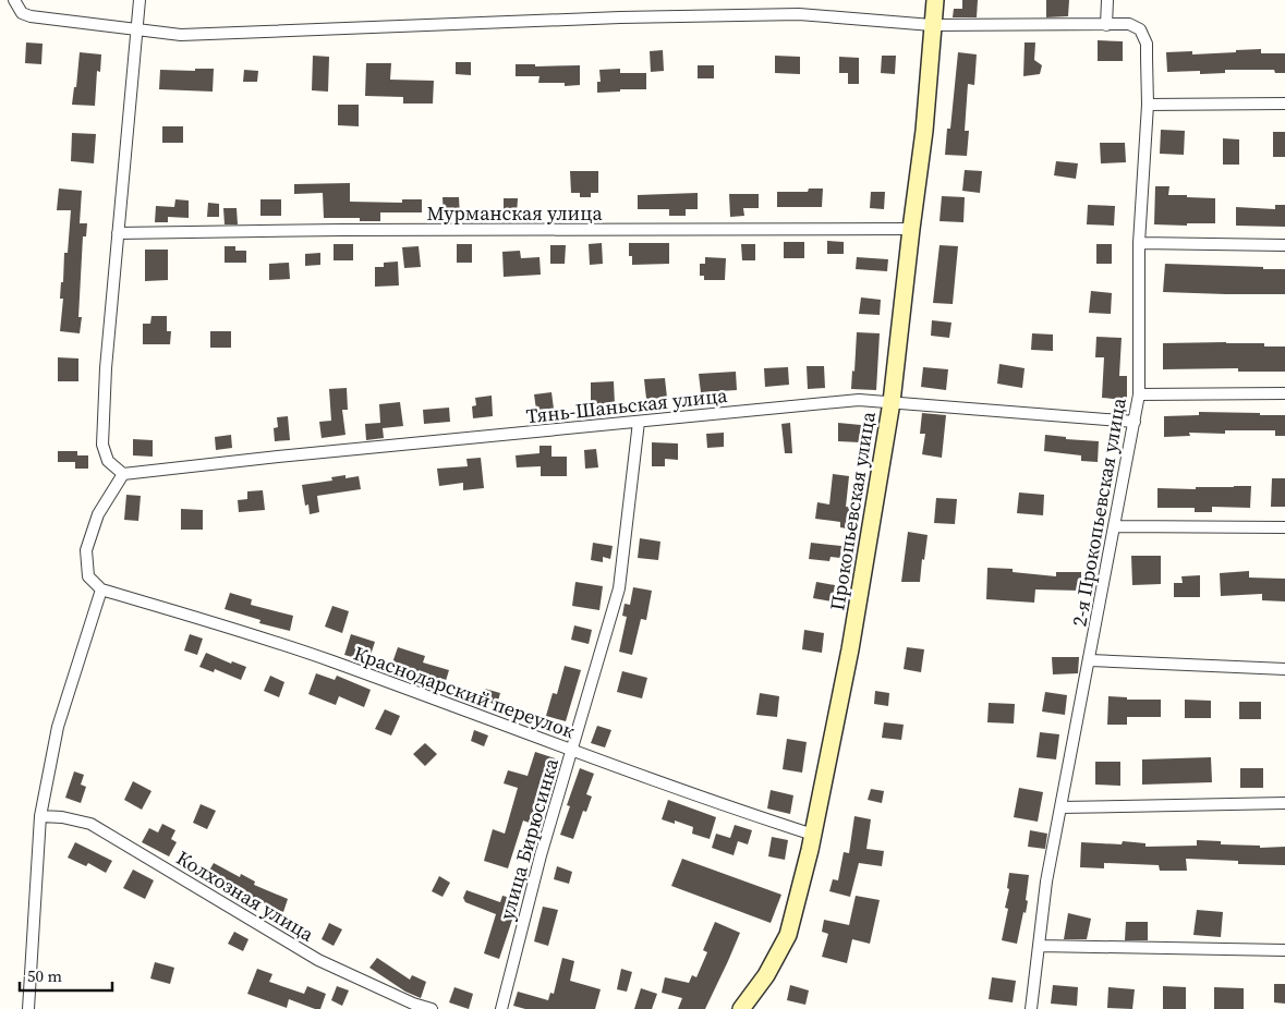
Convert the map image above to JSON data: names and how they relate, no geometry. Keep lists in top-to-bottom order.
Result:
{
  "streets": {
    "main road": ["Прокопьевская улица"],
    "street": [
      "Мурманская улица",
      "Тянь-Шаньская улица",
      "2-я Прокопьевская улица",
      "Краснодарский переулок",
      "улица Бирюсинка",
      "Колхозная улица"
    ]
  },
  "crossings": [
    ["Мурманская улица", "Прокопьевская улица"],
    ["Тянь-Шаньская улица", "Прокопьевская улица"],
    ["Тянь-Шаньская улица", "2-я Прокопьевская улица"],
    ["Тянь-Шаньская улица", "улица Бирюсинка"],
    ["Прокопьевская улица", "Краснодарский переулок"],
    ["Краснодарский переулок", "улица Бирюсинка"]
  ],
  "scale_bar": "50 m"
}
